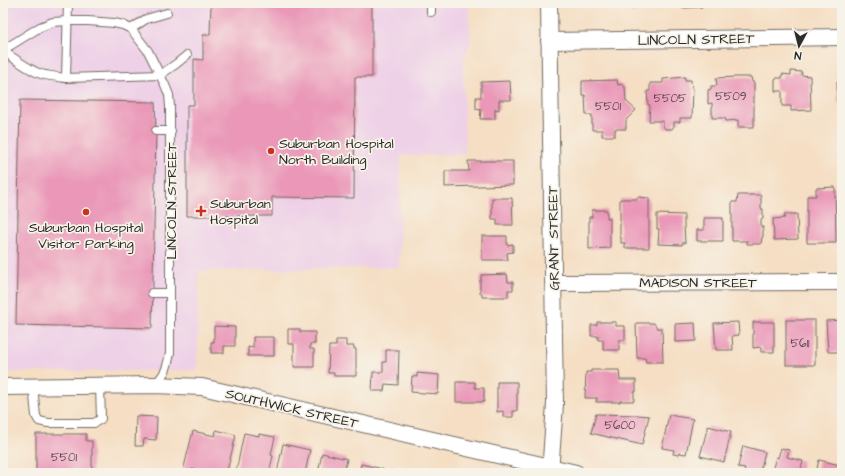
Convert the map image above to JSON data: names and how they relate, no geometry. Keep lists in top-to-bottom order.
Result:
{
  "streets": {
    "street": [
      "LINCOLN STREET",
      "GRANT STREET",
      "MADISON STREET",
      "SOUTHWICK STREET"
    ]
  },
  "crossings": [
    ["LINCOLN STREET", "GRANT STREET"],
    ["LINCOLN STREET", "SOUTHWICK STREET"],
    ["GRANT STREET", "MADISON STREET"],
    ["GRANT STREET", "SOUTHWICK STREET"]
  ],
  "places": {
    "other": ["Suburban Hospital North Building", "Suburban Hospital Visitor Parking"],
    "health": ["Suburban Hospital"]
  },
  "house_numbers": [
    "5509",
    "5505",
    "5501",
    "5611",
    "5600",
    "5501"
  ],
  "north": "bottom"
}
